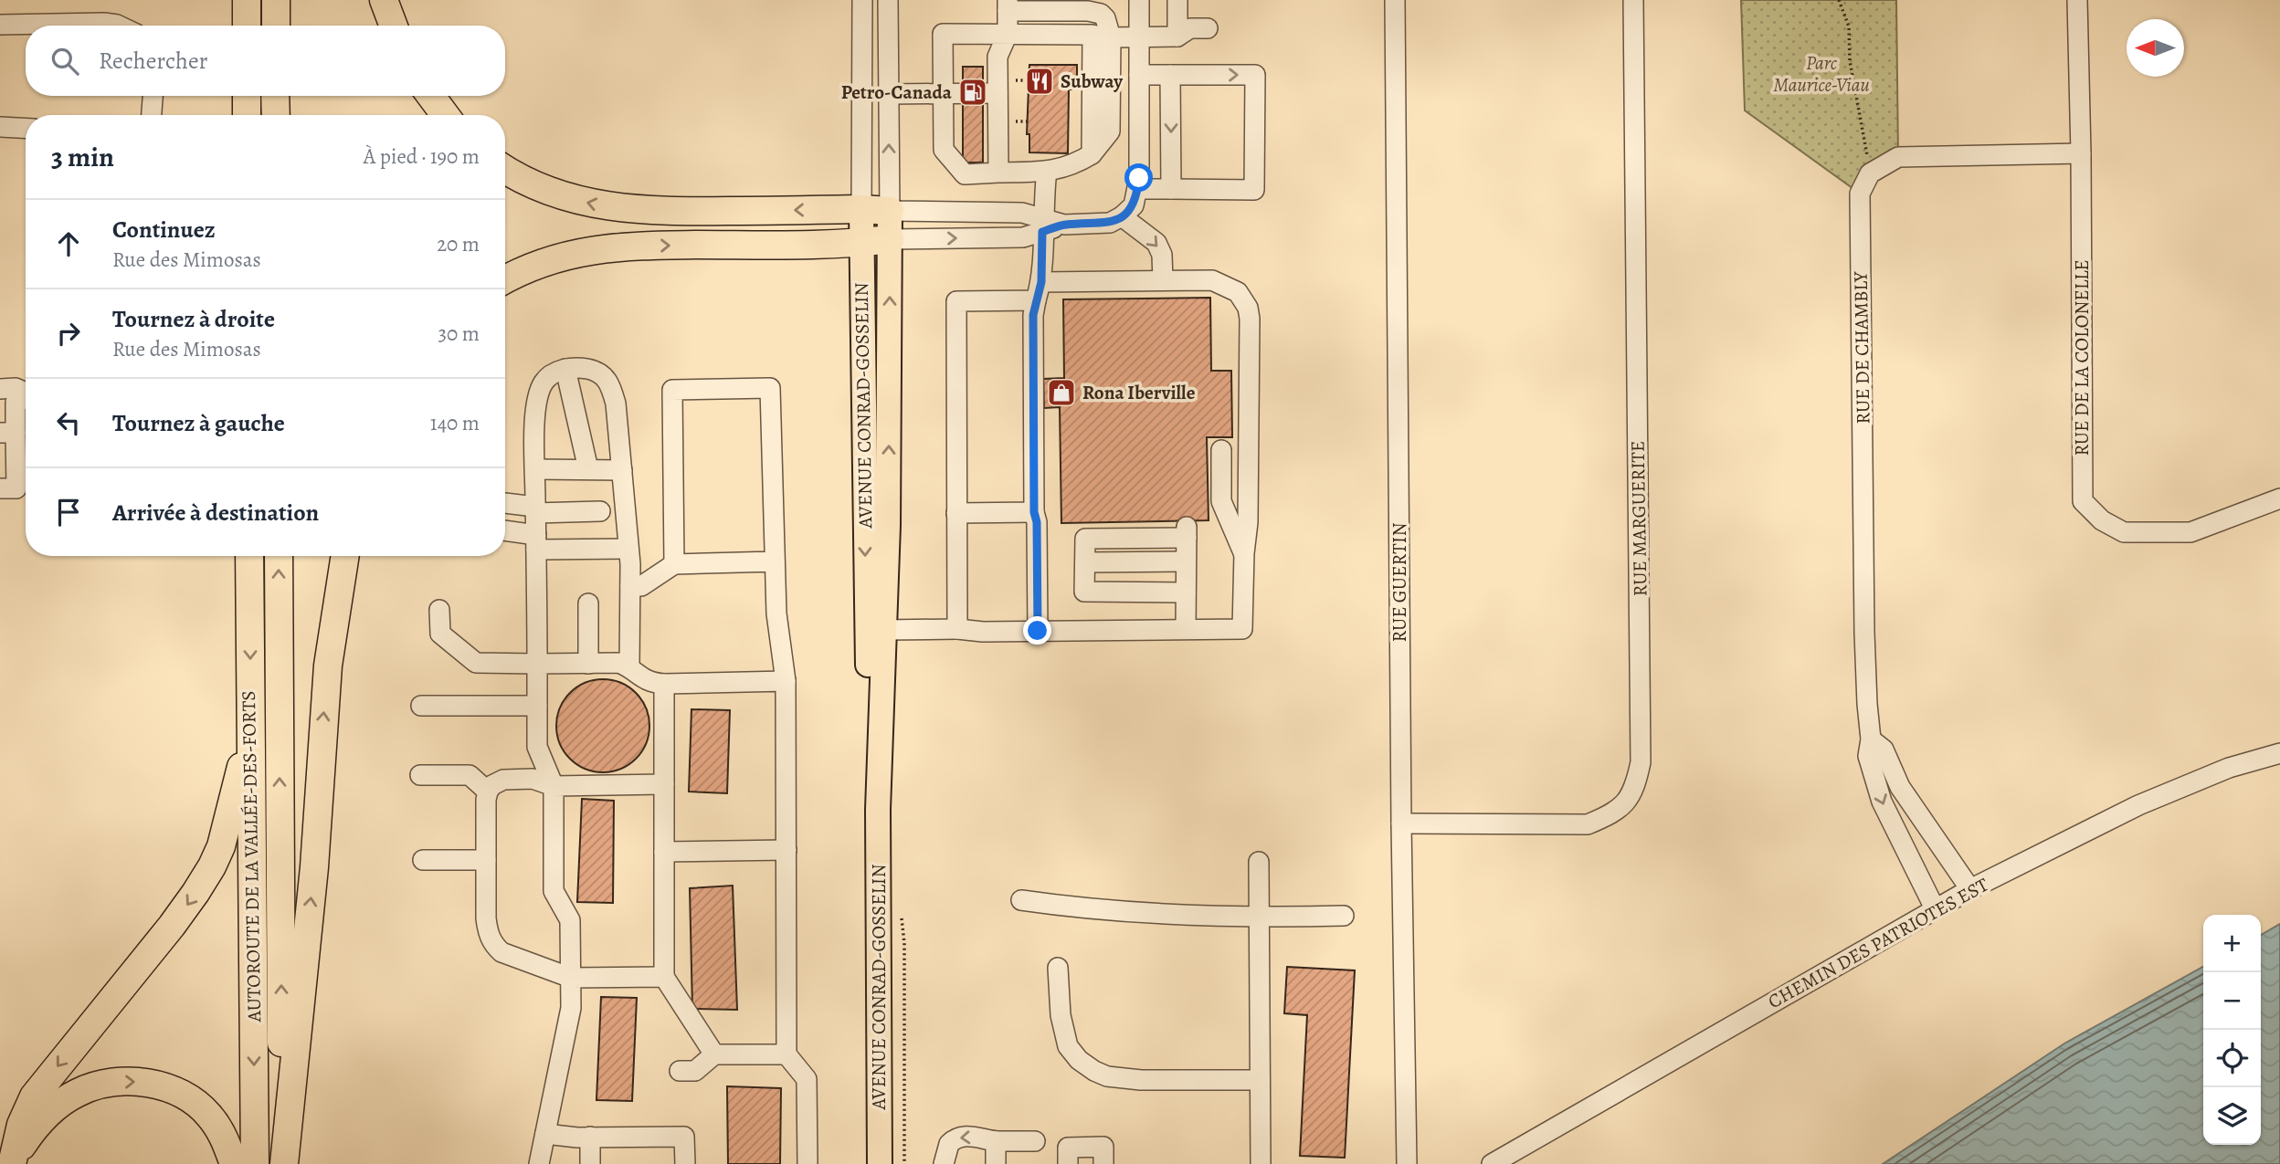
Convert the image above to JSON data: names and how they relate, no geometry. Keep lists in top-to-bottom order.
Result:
{
  "streets": {
    "highway": ["AUTOROUTE DE LA VALLÉE-DES-FORTS"],
    "main road": ["AVENUE CONRAD-GOSSELIN"],
    "street": [
      "RUE DE CHAMBLY",
      "RUE DE LA COLONELLE",
      "RUE MARGUERITE",
      "RUE GUERTIN",
      "CHEMIN DES PATRIOTES EST"
    ]
  },
  "crossings": [
    ["RUE DE CHAMBLY", "CHEMIN DES PATRIOTES EST"],
    ["RUE MARGUERITE", "RUE GUERTIN"]
  ],
  "parks": ["Parc Maurice-Viau"],
  "places": {
    "restaurant": ["Subway"],
    "fuel station": ["Petro-Canada"],
    "shop": ["Rona Iberville"]
  },
  "north": "left",
  "page": {
    "search": "Rechercher",
    "heading": ["3 min", "À pied · 190 m"],
    "list": [
      ["Continuez", "Rue des Mimosas", "20 m"],
      ["Tournez à droite", "Rue des Mimosas", "30 m"],
      ["Tournez à gauche", "140 m"],
      "Arrivée à destination"
    ],
    "map_buttons": ["+", "−"]
  }
}
